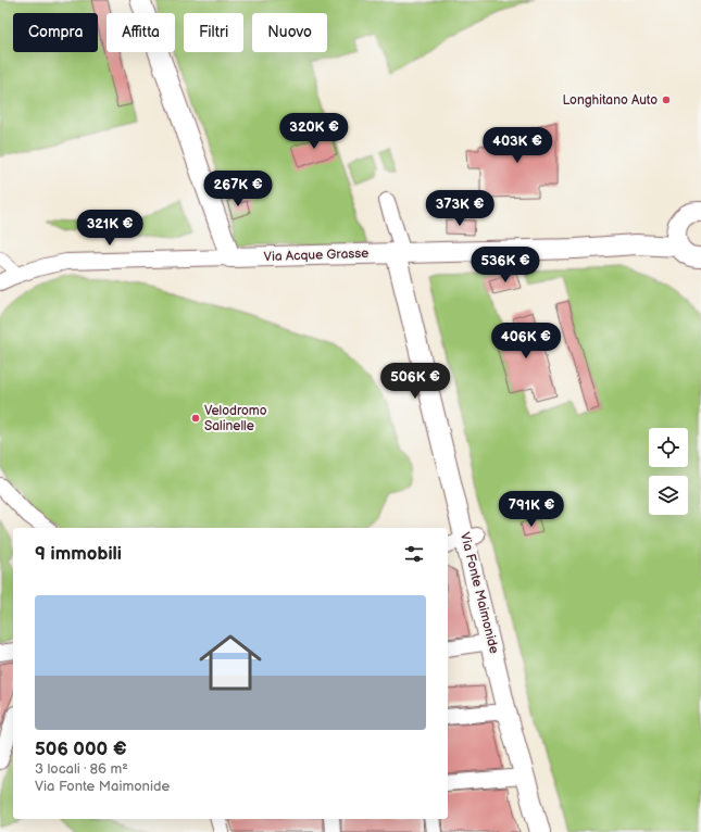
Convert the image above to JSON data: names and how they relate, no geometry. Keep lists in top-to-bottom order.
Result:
{
  "streets": {
    "street": ["Via Acque Grasse", "Via Fonte Maimonide"]
  },
  "crossings": [
    ["Via Acque Grasse", "Via Fonte Maimonide"]
  ],
  "places": ["Longhitano Auto", "Velodromo Salinelle"],
  "page": {
    "chip": [
      "Compra",
      "Affitta",
      "Filtri",
      "Nuovo"
    ],
    "price": [
      "320K €",
      "403K €",
      "267K €",
      "373K €",
      "321K €",
      "536K €",
      "406K €",
      "506K €",
      "791K €"
    ],
    "heading": "9 immobili",
    "list": [
      {
        "name": "506 000 €",
        "note": "3 locali · 86 m² · Via Fonte Maimonide"
      }
    ]
  }
}
